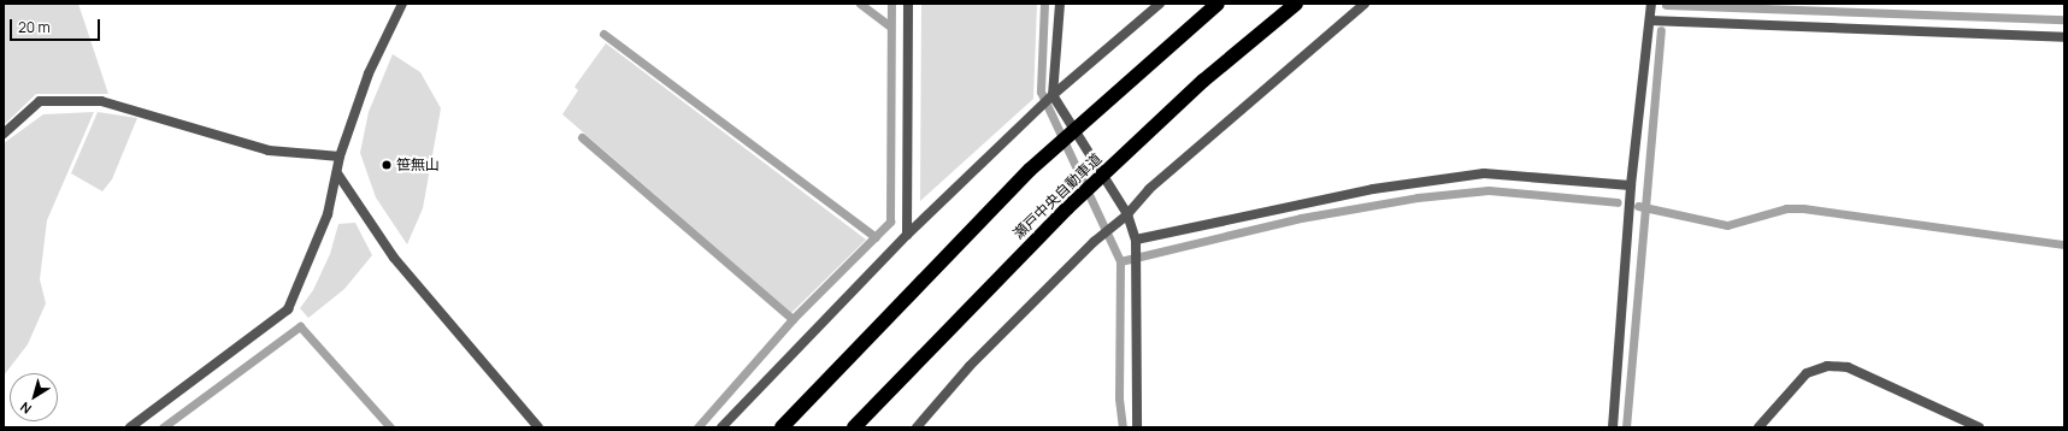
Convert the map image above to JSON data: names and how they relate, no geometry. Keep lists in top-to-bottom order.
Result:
{
  "streets": {
    "highway": ["瀬戸中央自動車道"]
  },
  "places": ["笹無山"],
  "scale_bar": "20 m",
  "north": "bottom left"
}
